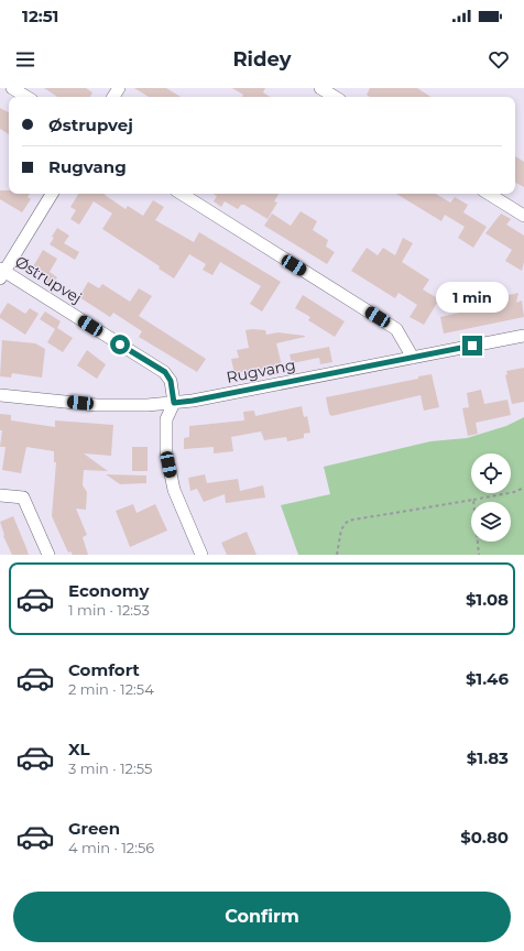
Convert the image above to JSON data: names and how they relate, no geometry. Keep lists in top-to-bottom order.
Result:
{
  "streets": {
    "street": ["Østrupvej", "Rugvang"]
  },
  "crossings": [
    ["Østrupvej", "Rugvang"]
  ],
  "page": {
    "status": "12:51",
    "header": "Ridey",
    "banner": ["Østrupvej", "Rugvang"],
    "bubble": "1 min",
    "list": [
      {
        "name": "Economy",
        "note": "1 min · 12:53",
        "value": "$1.08"
      },
      {
        "name": "Comfort",
        "note": "2 min · 12:54",
        "value": "$1.46"
      },
      {
        "name": "XL",
        "note": "3 min · 12:55",
        "value": "$1.83"
      },
      {
        "name": "Green",
        "note": "4 min · 12:56",
        "value": "$0.80"
      }
    ],
    "buttons": "Confirm"
  }
}
